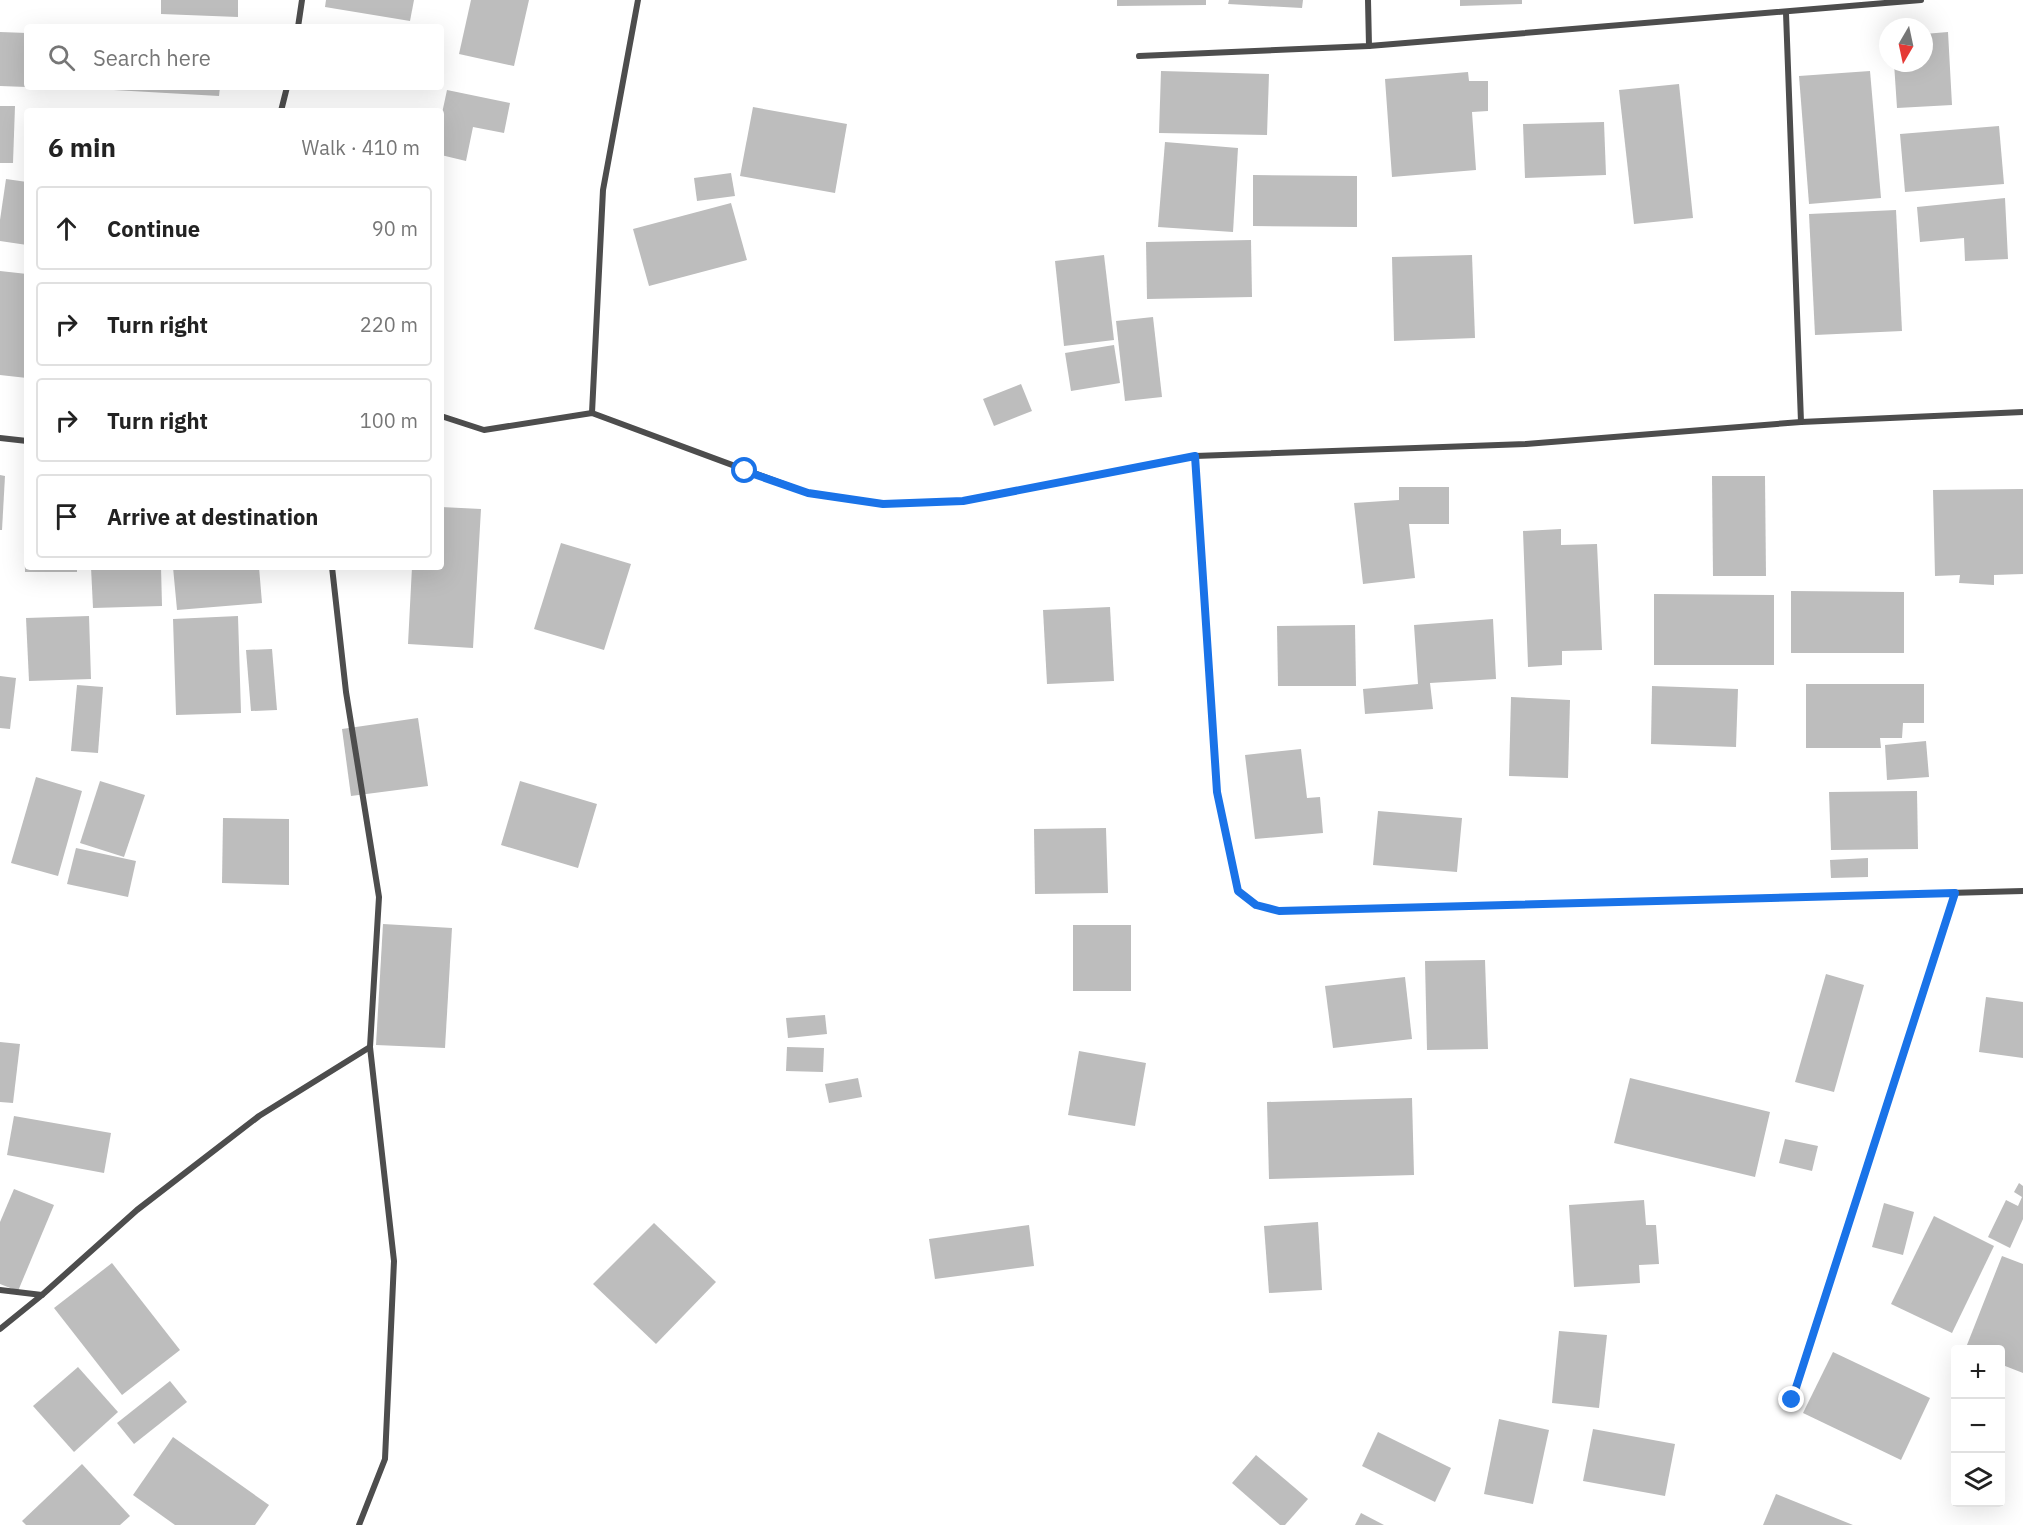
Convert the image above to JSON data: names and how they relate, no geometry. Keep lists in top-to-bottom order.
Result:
{
  "north": "bottom",
  "page": {
    "search": "Search here",
    "heading": ["6 min", "Walk · 410 m"],
    "list": [
      ["Continue", "90 m"],
      ["Turn right", "220 m"],
      ["Turn right", "100 m"],
      "Arrive at destination"
    ],
    "map_buttons": ["+", "−"]
  }
}
